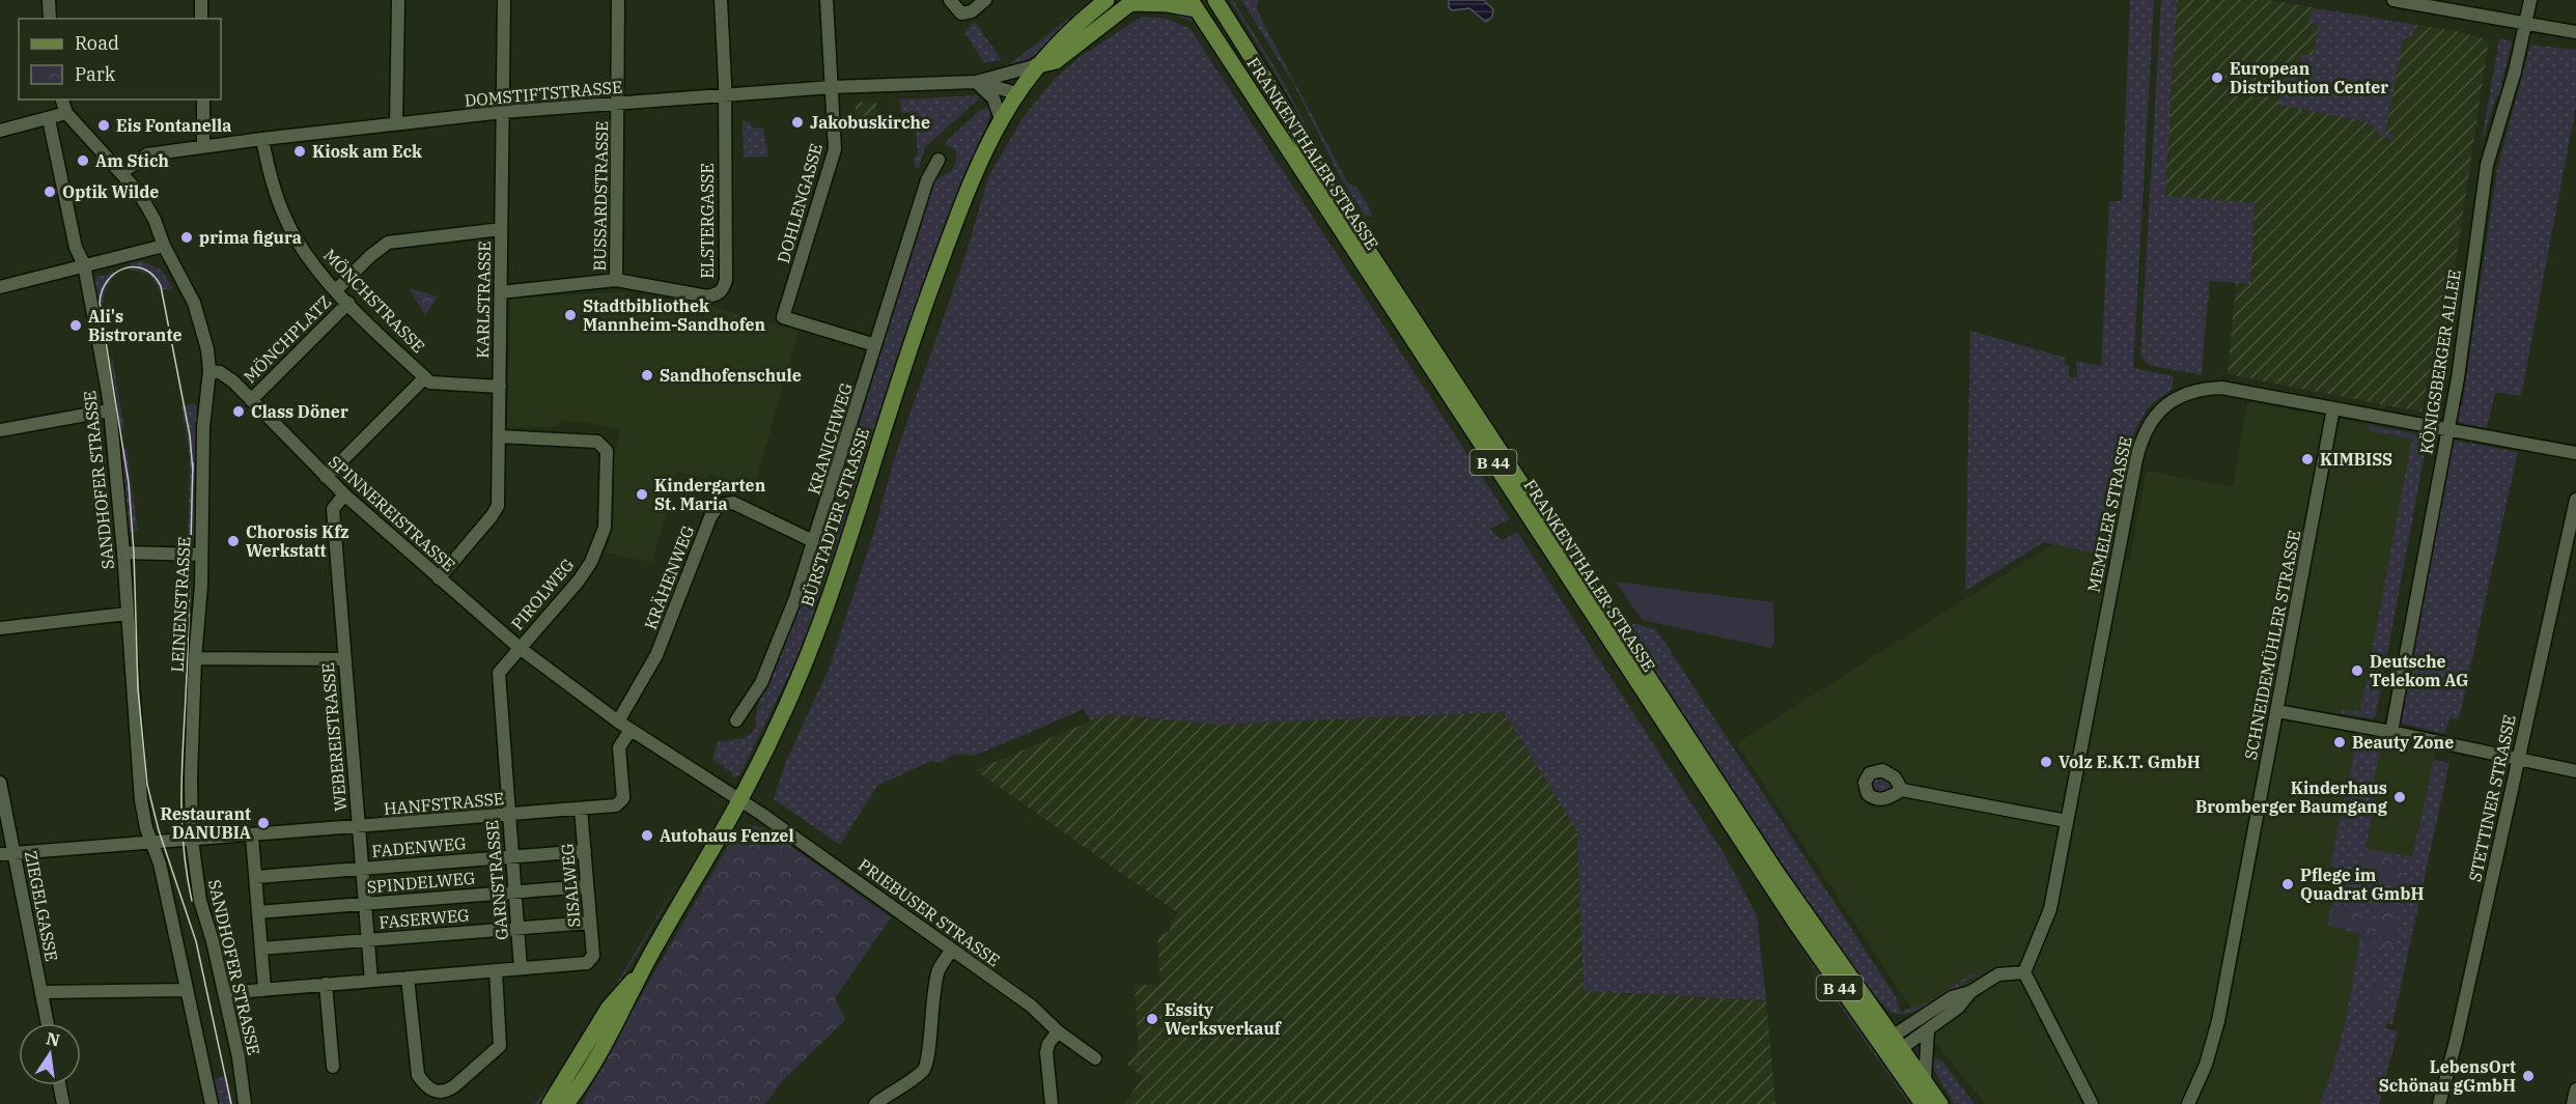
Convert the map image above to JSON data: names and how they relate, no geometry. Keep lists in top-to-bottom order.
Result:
{
  "streets": {
    "main road": ["FRANKENTHALER STRASSE", "B 44", "BÜRSTADTER STRASSE"],
    "street": [
      "DOMSTIFTSTRASSE",
      "BUSSARDSTRASSE",
      "DOHLENGASSE",
      "ELSTERGASSE",
      "KARLSTRASSE",
      "MÖNCHSTRASSE",
      "MÖNCHPLATZ",
      "KÖNIGSBERGER ALLEE",
      "KRANICHWEG",
      "SANDHOFER STRASSE",
      "SPINNEREISTRASSE",
      "MEMELER STRASSE",
      "KRÄHENWEG",
      "PIROLWEG",
      "LEINENSTRASSE",
      "SCHNEIDEMÜHLER STRASSE",
      "WEBEREISTRASSE",
      "STETTINER STRASSE",
      "HANFSTRASSE",
      "FADENWEG",
      "GARNSTRASSE",
      "SPINDELWEG",
      "SISALWEG",
      "ZIEGELGASSE",
      "PRIEBUSER STRASSE",
      "FASERWEG"
    ]
  },
  "crossings": [
    ["DOMSTIFTSTRASSE", "BUSSARDSTRASSE"],
    ["DOMSTIFTSTRASSE", "DOHLENGASSE"],
    ["DOMSTIFTSTRASSE", "ELSTERGASSE"],
    ["DOMSTIFTSTRASSE", "KARLSTRASSE"],
    ["DOMSTIFTSTRASSE", "MÖNCHSTRASSE"],
    ["BUSSARDSTRASSE", "ELSTERGASSE"],
    ["DOHLENGASSE", "KRANICHWEG"],
    ["ELSTERGASSE", "KARLSTRASSE"],
    ["KARLSTRASSE", "MÖNCHSTRASSE"],
    ["KARLSTRASSE", "SPINNEREISTRASSE"],
    ["KARLSTRASSE", "PIROLWEG"],
    ["MÖNCHSTRASSE", "MÖNCHPLATZ"],
    ["MÖNCHPLATZ", "SPINNEREISTRASSE"],
    ["KÖNIGSBERGER ALLEE", "MEMELER STRASSE"],
    ["KRANICHWEG", "KRÄHENWEG"],
    ["SANDHOFER STRASSE", "LEINENSTRASSE"],
    ["SANDHOFER STRASSE", "HANFSTRASSE"],
    ["SPINNEREISTRASSE", "BÜRSTADTER STRASSE"],
    ["SPINNEREISTRASSE", "KRÄHENWEG"],
    ["SPINNEREISTRASSE", "PIROLWEG"],
    ["SPINNEREISTRASSE", "LEINENSTRASSE"],
    ["SPINNEREISTRASSE", "WEBEREISTRASSE"],
    ["SPINNEREISTRASSE", "HANFSTRASSE"],
    ["SPINNEREISTRASSE", "GARNSTRASSE"],
    ["SPINNEREISTRASSE", "PRIEBUSER STRASSE"],
    ["MEMELER STRASSE", "SCHNEIDEMÜHLER STRASSE"],
    ["BÜRSTADTER STRASSE", "PRIEBUSER STRASSE"],
    ["PIROLWEG", "GARNSTRASSE"],
    ["LEINENSTRASSE", "HANFSTRASSE"],
    ["WEBEREISTRASSE", "HANFSTRASSE"],
    ["WEBEREISTRASSE", "FADENWEG"],
    ["WEBEREISTRASSE", "SPINDELWEG"],
    ["WEBEREISTRASSE", "FASERWEG"],
    ["HANFSTRASSE", "GARNSTRASSE"],
    ["HANFSTRASSE", "SISALWEG"],
    ["FADENWEG", "GARNSTRASSE"],
    ["FADENWEG", "SISALWEG"],
    ["GARNSTRASSE", "SPINDELWEG"],
    ["GARNSTRASSE", "SISALWEG"],
    ["GARNSTRASSE", "FASERWEG"],
    ["SPINDELWEG", "SISALWEG"],
    ["SISALWEG", "FASERWEG"]
  ],
  "places": [
    "European Distribution Center",
    "Jakobuskirche",
    "Eis Fontanella",
    "Kiosk am Eck",
    "Am Stich",
    "Optik Wilde",
    "prima figura",
    "Stadtbibliothek Mannheim-Sandhofen",
    "Ali's Bistrorante",
    "Sandhofenschule",
    "Class Döner",
    "KIMBISS",
    "Kindergarten St. Maria",
    "Chorosis Kfz Werkstatt",
    "Deutsche Telekom AG",
    "Beauty Zone",
    "Volz E.K.T. GmbH",
    "Kinderhaus Bromberger Baumgang",
    "Restaurant DANUBIA",
    "Autohaus Fenzel",
    "Pflege im Quadrat GmbH",
    "Essity Werksverkauf",
    "LebensOrt Schönau gGmbH"
  ],
  "legend": ["Road", "Park"],
  "north": "top"
}
